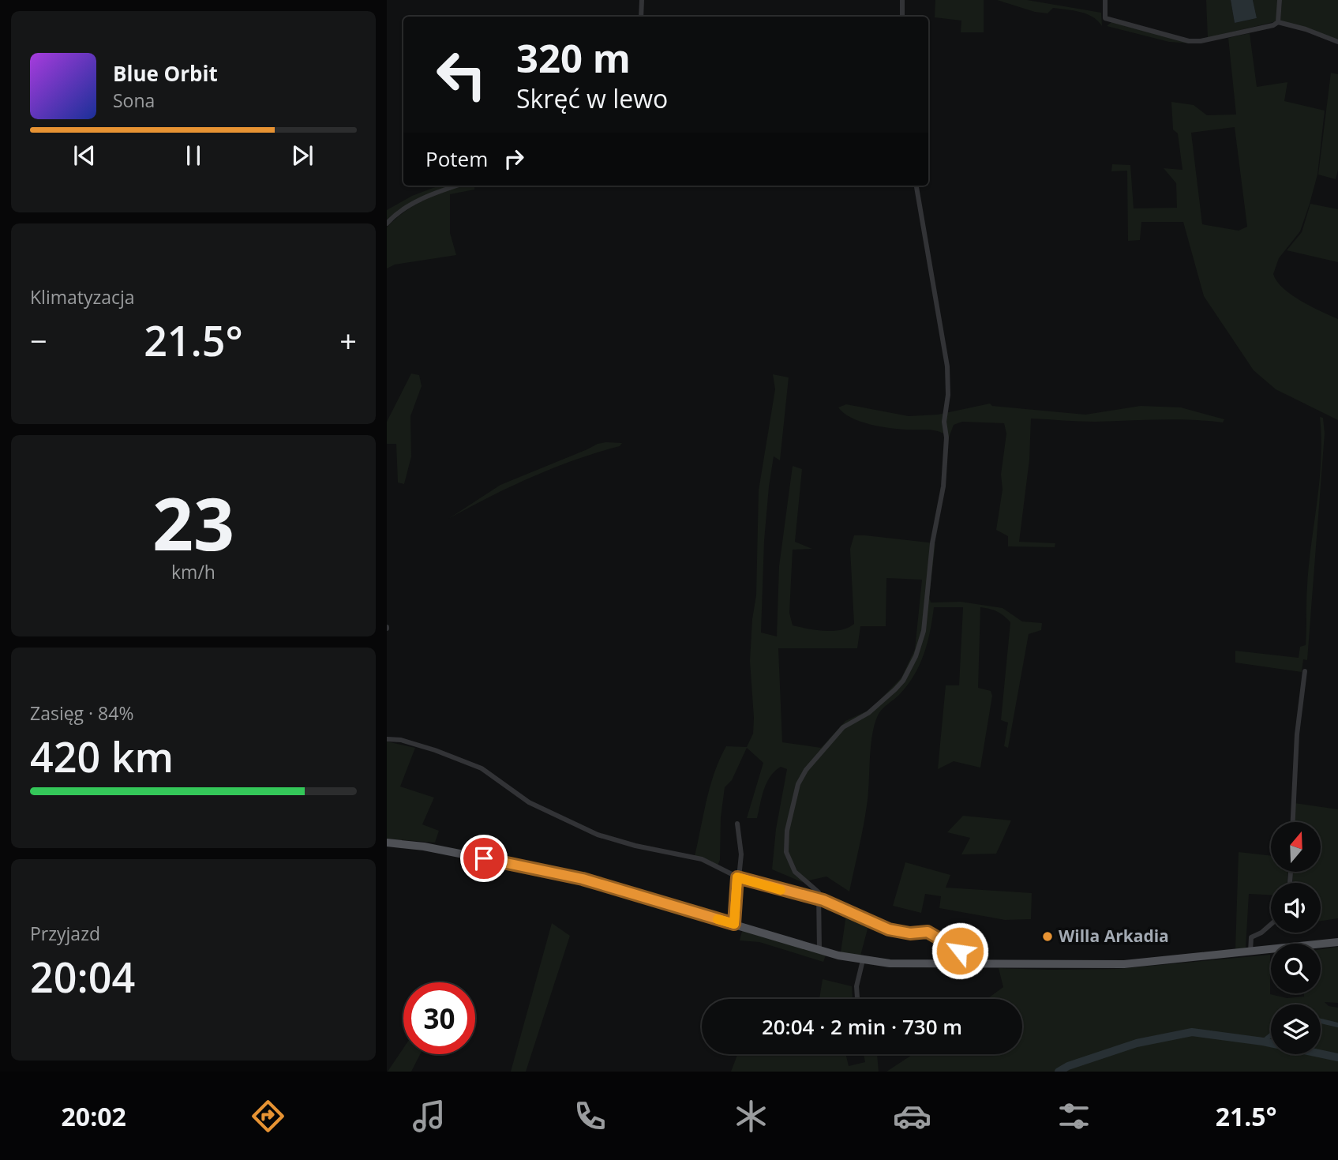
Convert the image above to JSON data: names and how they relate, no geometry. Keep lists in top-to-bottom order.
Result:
{
  "places": ["Willa Arkadia"],
  "north": "top",
  "page": {
    "turn": ["320 m", "Skręć w lewo"],
    "song": ["Blue Orbit", "Sona"],
    "then": "Potem",
    "tile": [
      "Klimatyzacja",
      ["23", "km/h"],
      ["Zasięg · 84%", "420 km"],
      ["Przyjazd", "20:04"]
    ],
    "heat": ["−", "21.5°", "+"],
    "limit": "30",
    "trip": "20:04 · 2 min · 730 m",
    "tabs": ["20:02", "21.5°"]
  }
}
